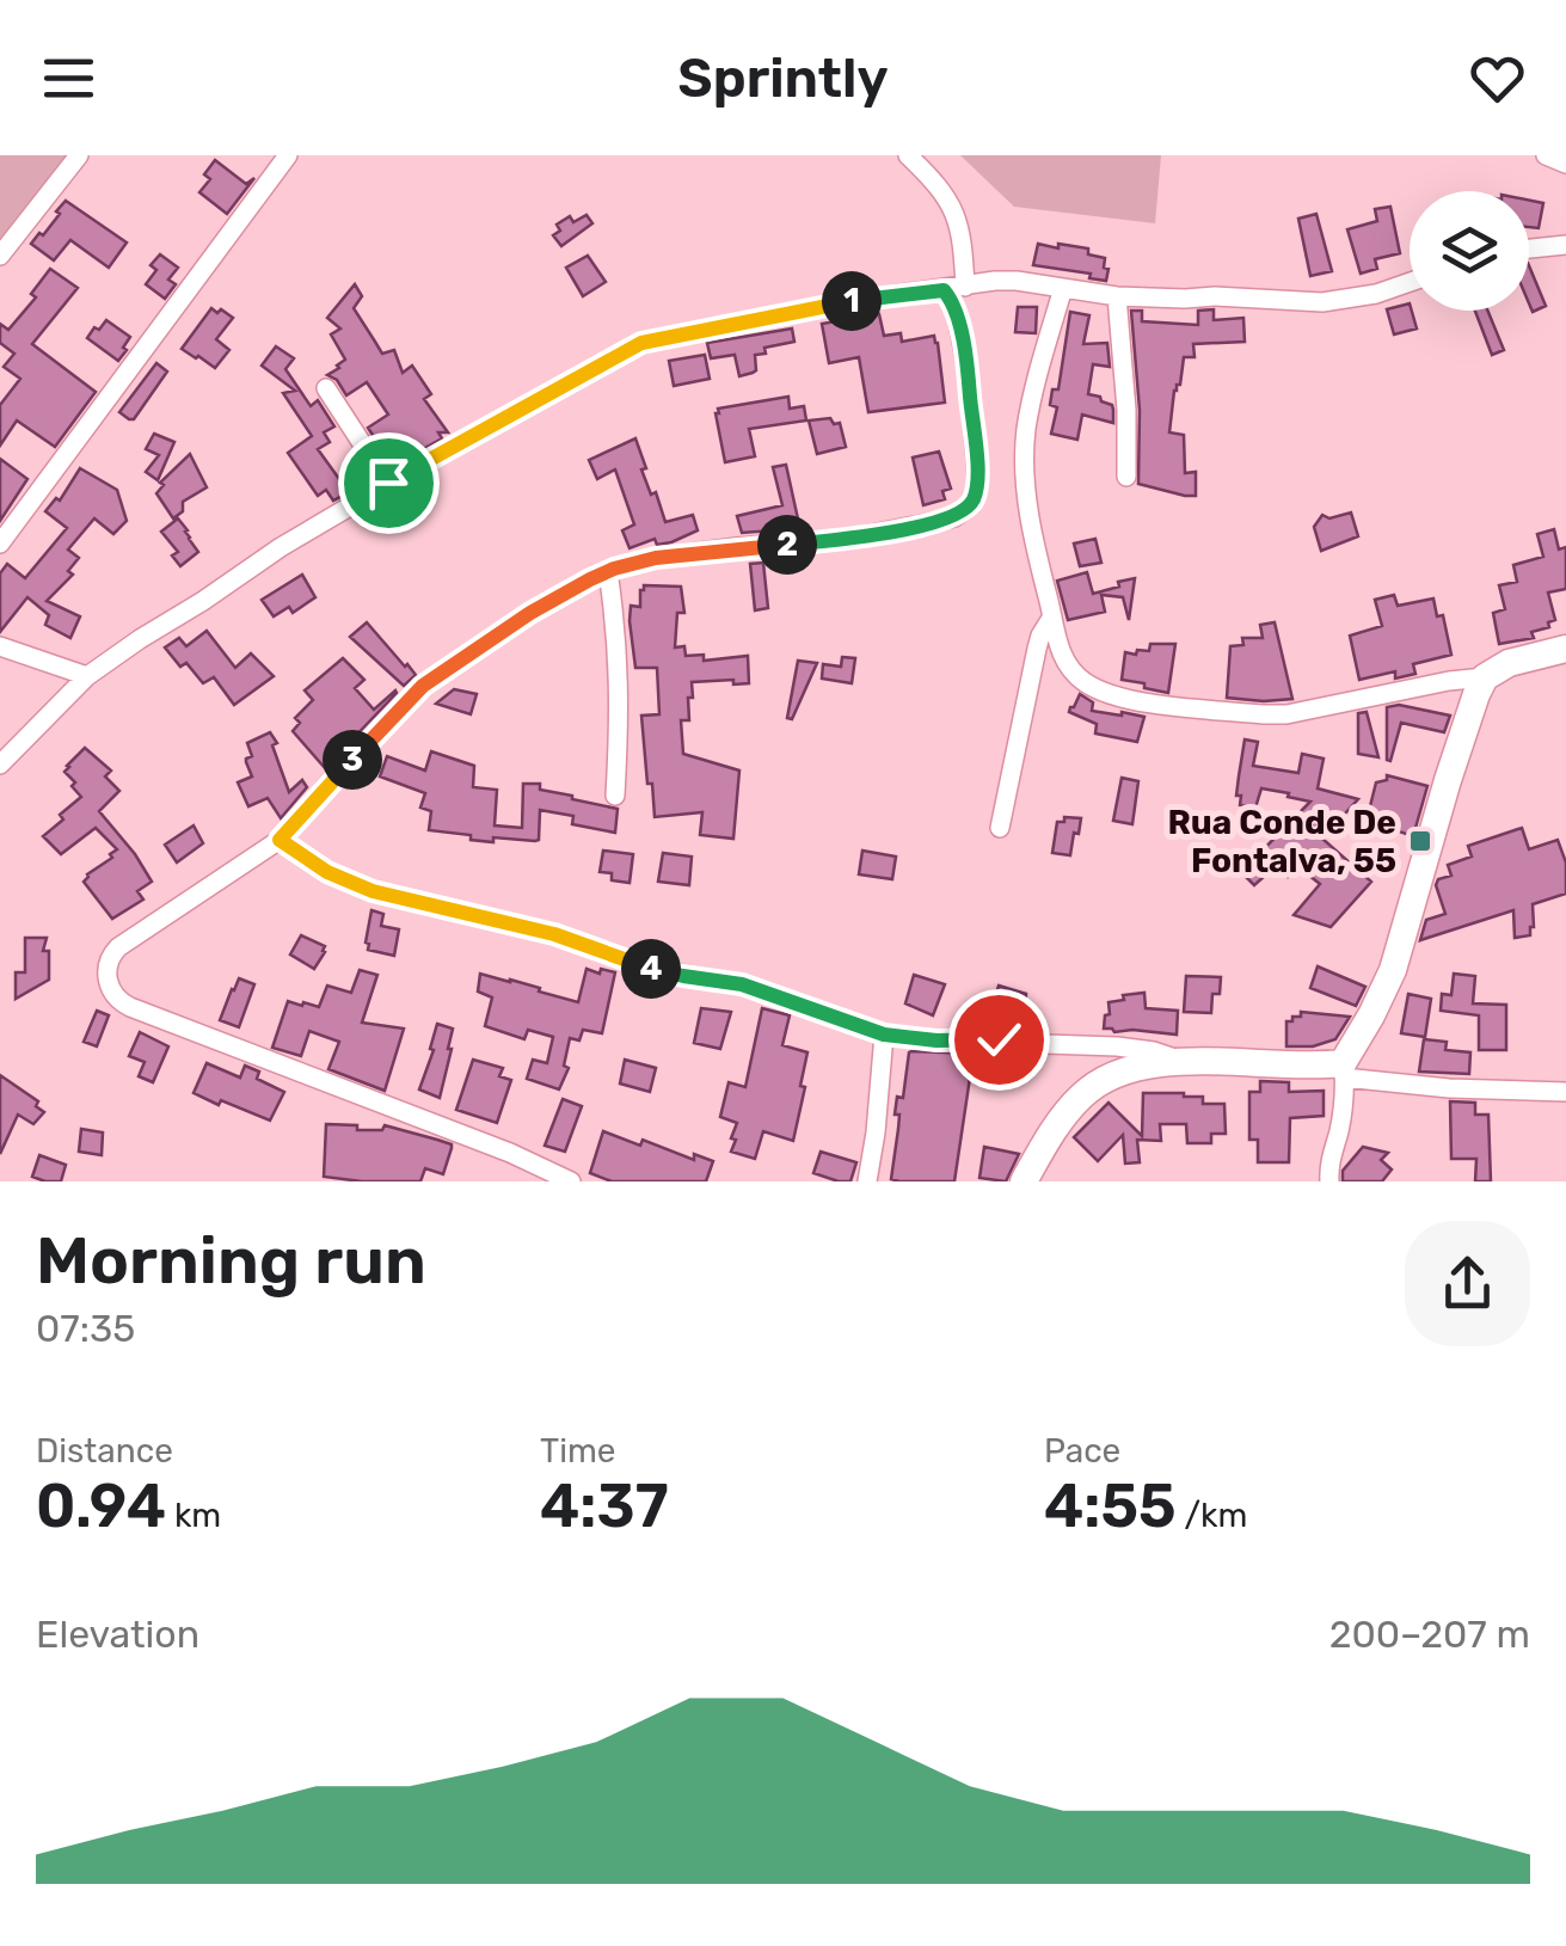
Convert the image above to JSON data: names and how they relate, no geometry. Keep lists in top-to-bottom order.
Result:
{
  "places": {
    "transit": ["Rua Conde De Fontalva, 55"]
  },
  "page": {
    "header": "Sprintly",
    "pins": [
      "1",
      "2",
      "3",
      "4"
    ],
    "heading": ["Morning run", "07:35"],
    "stats": [
      ["Distance", "0.94 km"],
      ["Time", "4:37"],
      ["Pace", "4:55 /km"]
    ],
    "chart": ["Elevation", "200–207 m"]
  }
}
